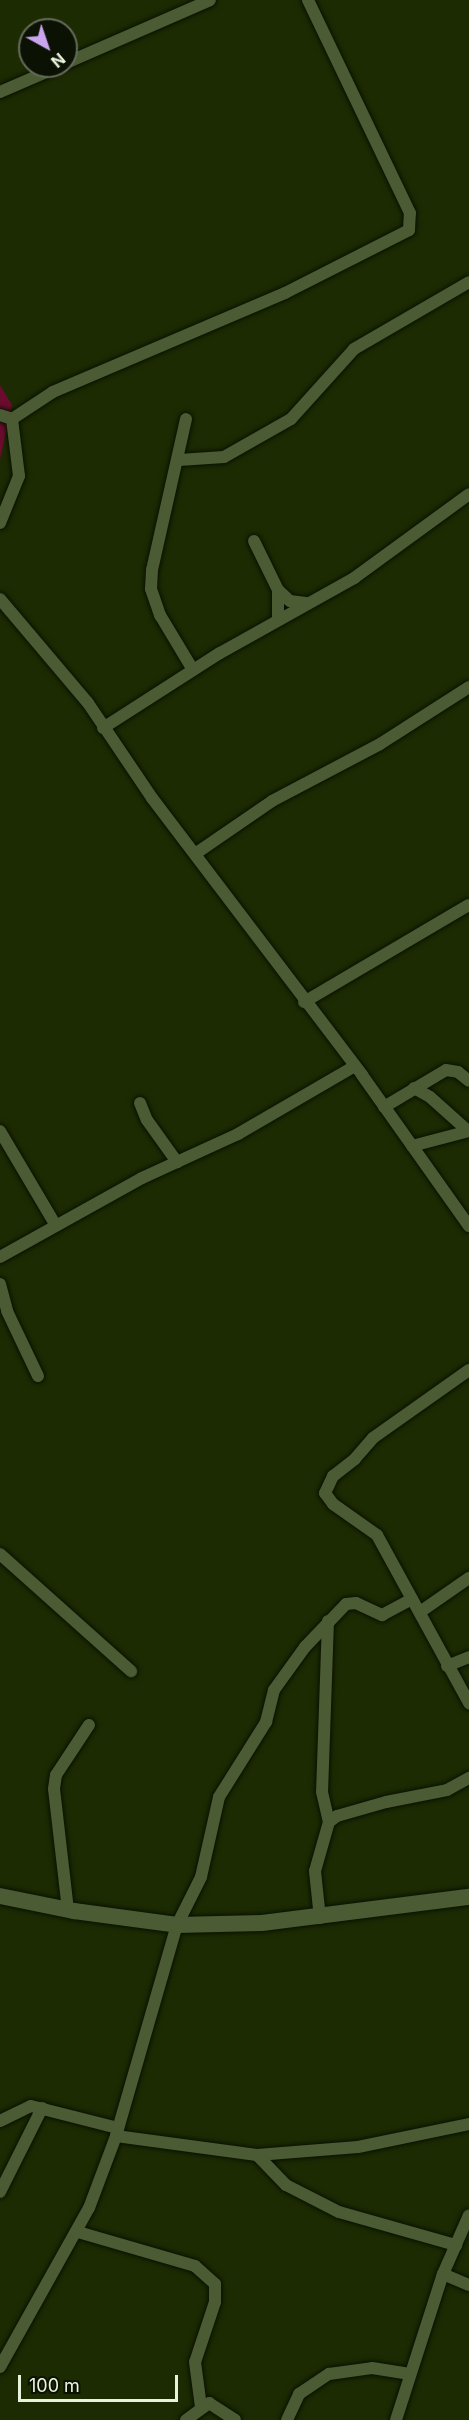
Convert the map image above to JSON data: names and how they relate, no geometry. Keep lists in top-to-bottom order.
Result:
{
  "scale_bar": "100 m",
  "north": "bottom right"
}
